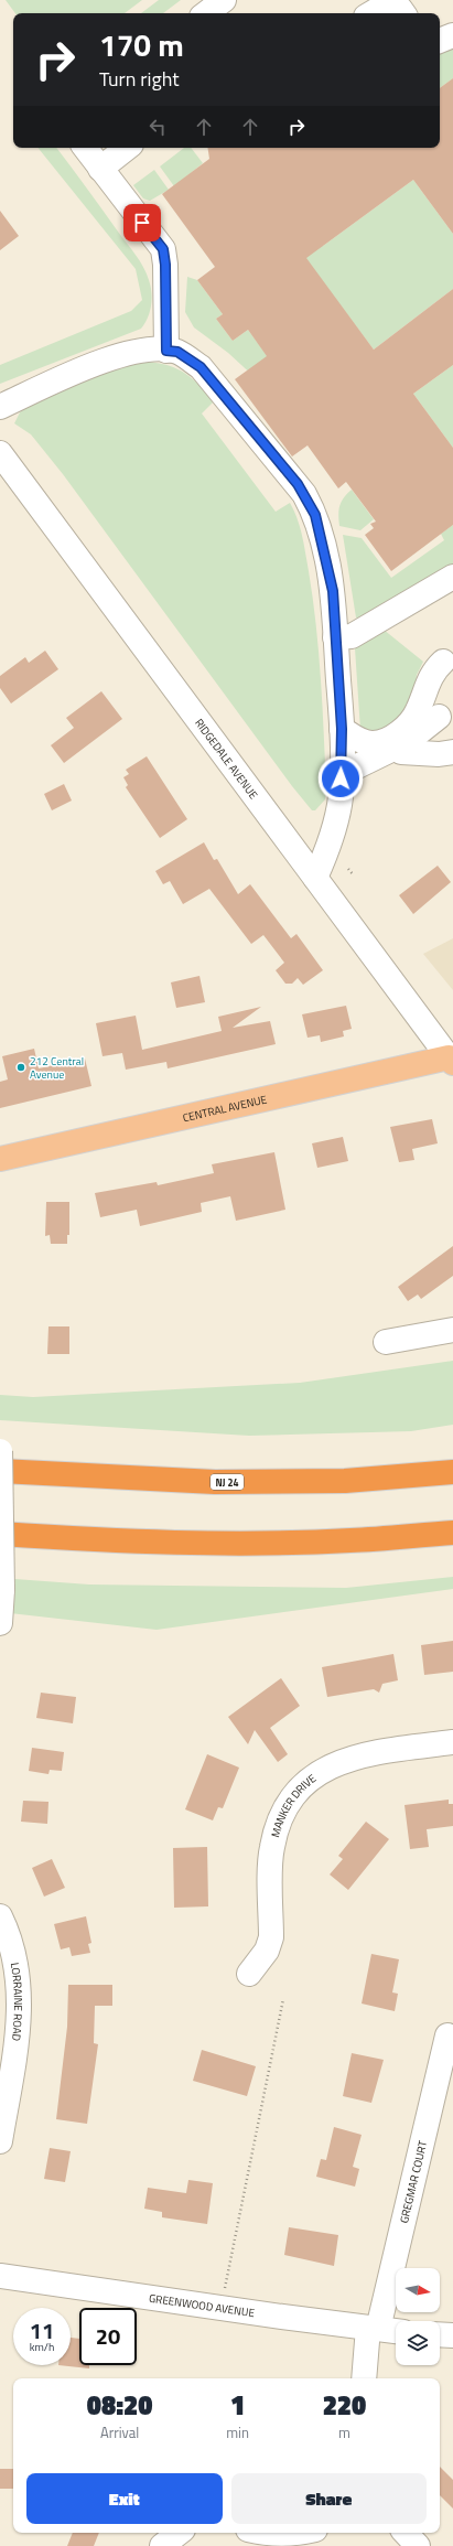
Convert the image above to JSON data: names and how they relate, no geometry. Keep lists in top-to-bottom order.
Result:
{
  "streets": {
    "highway": ["NJ 24"],
    "main road": ["CENTRAL AVENUE"],
    "street": [
      "RIDGEDALE AVENUE",
      "MANKER DRIVE",
      "LORRAINE ROAD",
      "GREGMAR COURT",
      "GREENWOOD AVENUE"
    ]
  },
  "crossings": [
    ["RIDGEDALE AVENUE", "CENTRAL AVENUE"],
    ["GREGMAR COURT", "GREENWOOD AVENUE"]
  ],
  "places": ["212 Central Avenue"],
  "north": "right",
  "page": {
    "turn": ["170 m", "Turn right"],
    "speed": "11 km/h",
    "limit": "20",
    "eta": [
      "08:20",
      "Arrival",
      "1",
      "min",
      "220",
      "m"
    ],
    "buttons": ["Exit", "Share"]
  }
}
